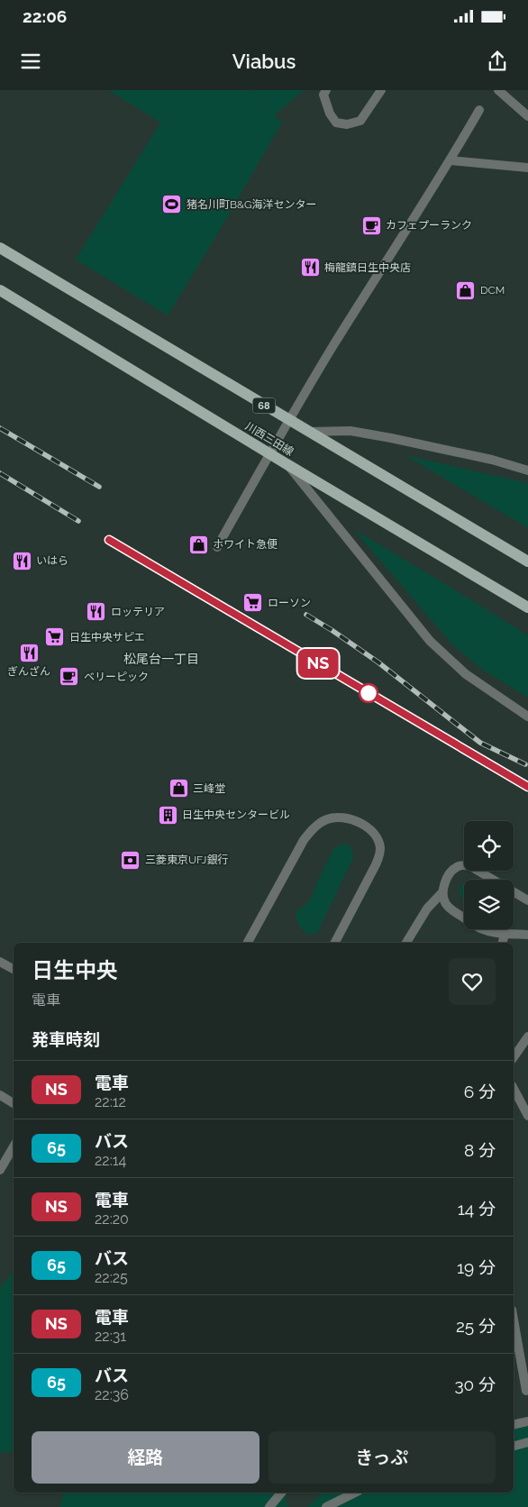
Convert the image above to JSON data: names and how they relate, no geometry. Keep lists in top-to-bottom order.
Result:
{
  "streets": {
    "main road": ["68", "川西三田線"]
  },
  "districts": ["松尾台一丁目"],
  "places": {
    "sports": ["猪名川町B&G海洋センター"],
    "cafe": ["カフェプーランク", "ベリーピック"],
    "restaurant": [
      "梅龍鎮日生中央店",
      "いはら",
      "ロッテリア",
      "ぎんざん"
    ],
    "shop": ["DCM", "ホワイト急便", "三峰堂"],
    "supermarket": ["ローソン", "日生中央サピエ"],
    "building": ["日生中央センタービル"],
    "bank": ["三菱東京UFJ銀行"]
  },
  "page": {
    "status": "22:06",
    "header": "Viabus",
    "on_map": "NS",
    "heading": [
      ["日生中央", "電車"],
      "発車時刻"
    ],
    "list": [
      {
        "mark": "NS",
        "name": "電車",
        "note": "22:12",
        "value": "6 分"
      },
      {
        "mark": "65",
        "name": "バス",
        "note": "22:14",
        "value": "8 分"
      },
      {
        "mark": "NS",
        "name": "電車",
        "note": "22:20",
        "value": "14 分"
      },
      {
        "mark": "65",
        "name": "バス",
        "note": "22:25",
        "value": "19 分"
      },
      {
        "mark": "NS",
        "name": "電車",
        "note": "22:31",
        "value": "25 分"
      },
      {
        "mark": "65",
        "name": "バス",
        "note": "22:36",
        "value": "30 分"
      }
    ],
    "buttons": ["経路", "きっぷ"]
  }
}
